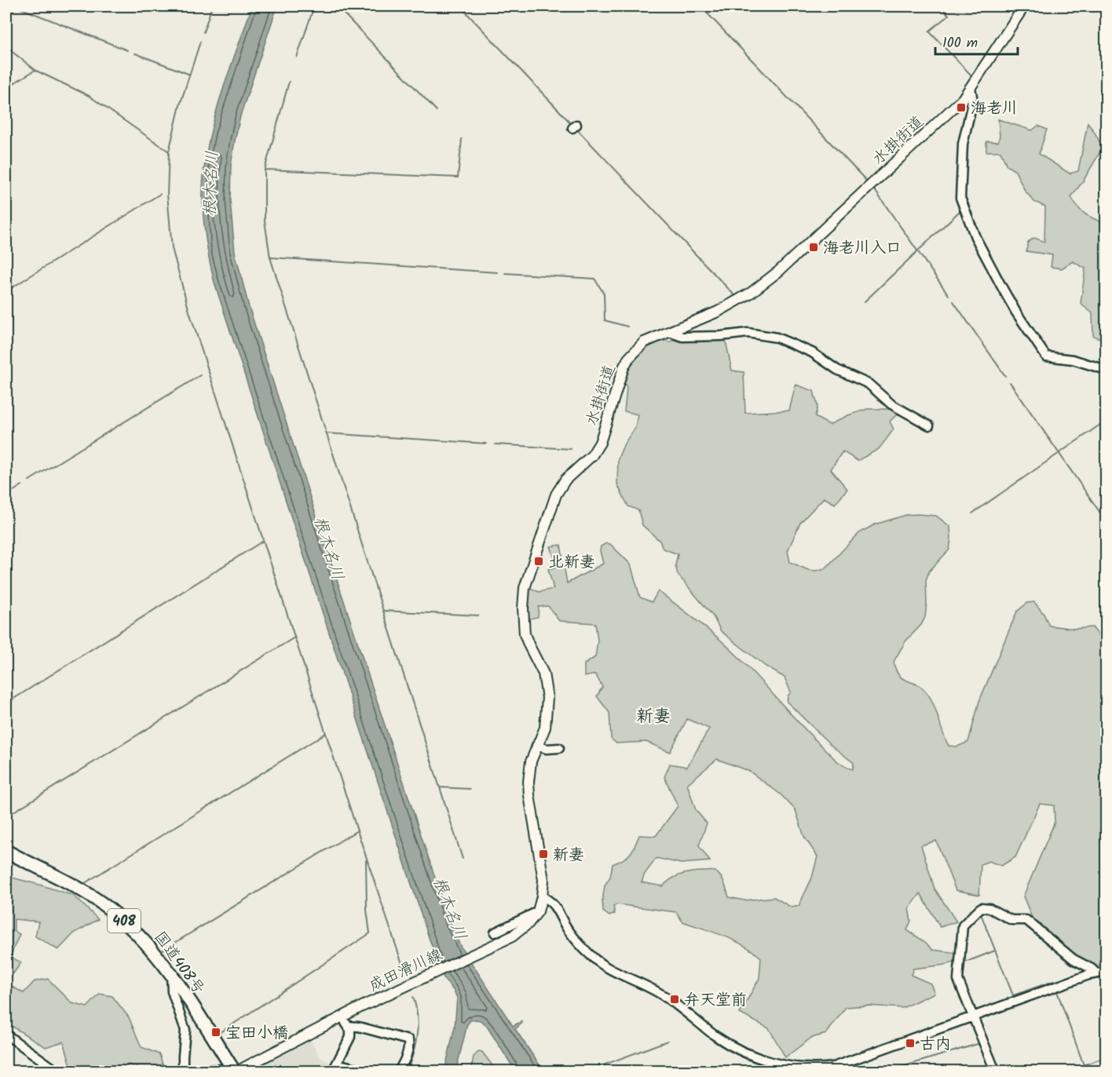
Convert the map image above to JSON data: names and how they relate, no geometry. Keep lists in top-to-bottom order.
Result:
{
  "streets": {
    "highway": ["408", "国道408号"],
    "main road": ["水掛街道", "成田滑川線"]
  },
  "crossings": [
    ["水掛街道", "成田滑川線"]
  ],
  "districts": ["新妻"],
  "water": ["根木名川"],
  "places": {
    "transit": [
      "海老川",
      "海老川入口",
      "北新妻",
      "新妻",
      "弁天堂前",
      "宝田小橋",
      "古内"
    ]
  },
  "scale_bar": "100 m"
}
